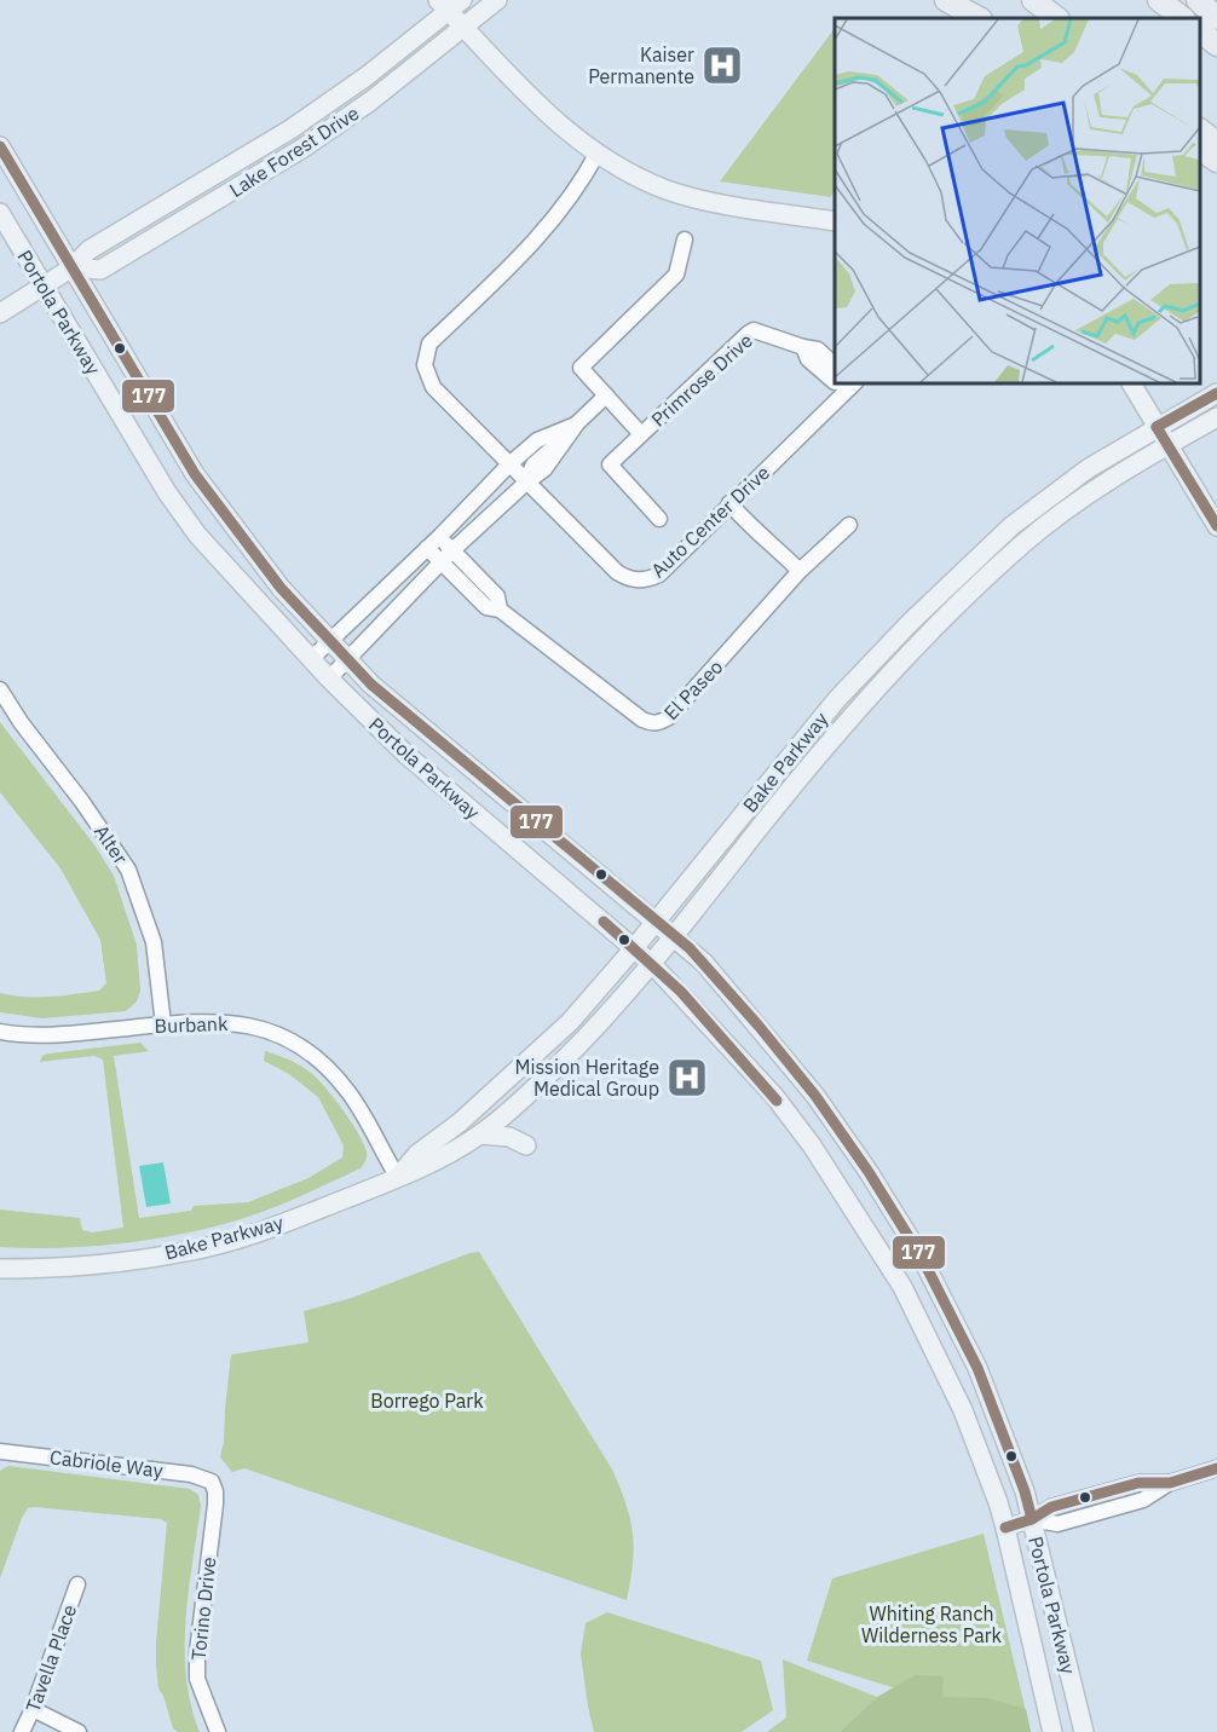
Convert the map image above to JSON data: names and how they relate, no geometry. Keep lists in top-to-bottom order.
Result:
{
  "streets": {
    "main road": ["Lake Forest Drive", "Portola Parkway", "Bake Parkway"],
    "street": [
      "Primrose Drive",
      "Auto Center Drive",
      "El Paseo",
      "Alter",
      "Burbank",
      "Cabriole Way",
      "Torino Drive",
      "Tavella Place"
    ]
  },
  "crossings": [
    ["Lake Forest Drive", "Portola Parkway"],
    ["Portola Parkway", "Bake Parkway"],
    ["Bake Parkway", "Burbank"],
    ["Alter", "Burbank"],
    ["Cabriole Way", "Torino Drive"]
  ],
  "parks": ["Borrego Park", "Whiting Ranch Wilderness Park"],
  "places": {
    "hospital": ["Kaiser Permanente", "Mission Heritage Medical Group"]
  },
  "lines": ["transit line 177"]
}
